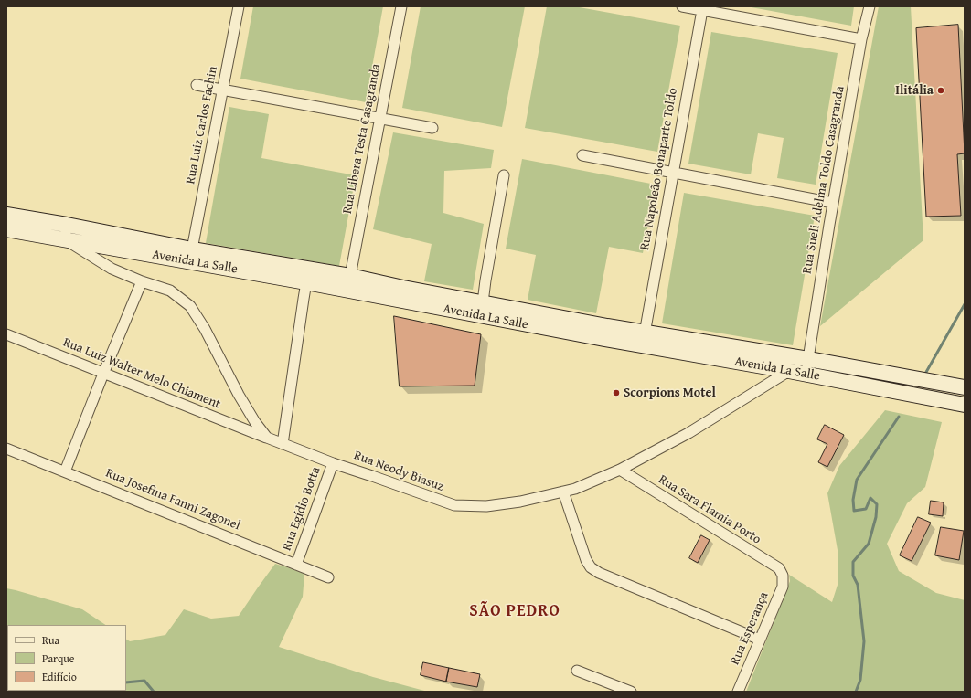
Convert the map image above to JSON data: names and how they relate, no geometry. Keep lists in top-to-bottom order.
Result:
{
  "streets": {
    "main road": ["Avenida La Salle"],
    "street": [
      "Rua Luiz Carlos Fachin",
      "Rua Libera Testa Casagranda",
      "Rua Napoleão Bonaparte Toldo",
      "Rua Sueli Adelma Toldo Casagranda",
      "Rua Luiz Walter Melo Chiament",
      "Rua Neody Biasuz",
      "Rua Josefina Fanni Zagonel",
      "Rua Egídio Botta",
      "Rua Sara Flamia Porto",
      "Rua Esperança"
    ]
  },
  "crossings": [
    ["Rua Luiz Carlos Fachin", "Avenida La Salle"],
    ["Rua Libera Testa Casagranda", "Avenida La Salle"],
    ["Rua Napoleão Bonaparte Toldo", "Avenida La Salle"],
    ["Rua Sueli Adelma Toldo Casagranda", "Avenida La Salle"],
    ["Avenida La Salle", "Rua Neody Biasuz"],
    ["Rua Luiz Walter Melo Chiament", "Rua Neody Biasuz"],
    ["Rua Neody Biasuz", "Rua Egídio Botta"],
    ["Rua Neody Biasuz", "Rua Sara Flamia Porto"],
    ["Rua Josefina Fanni Zagonel", "Rua Egídio Botta"],
    ["Rua Sara Flamia Porto", "Rua Esperança"]
  ],
  "districts": ["SÃO PEDRO"],
  "places": ["Ilitália", "Scorpions Motel"],
  "legend": ["Rua", "Parque", "Edifício"]
}
